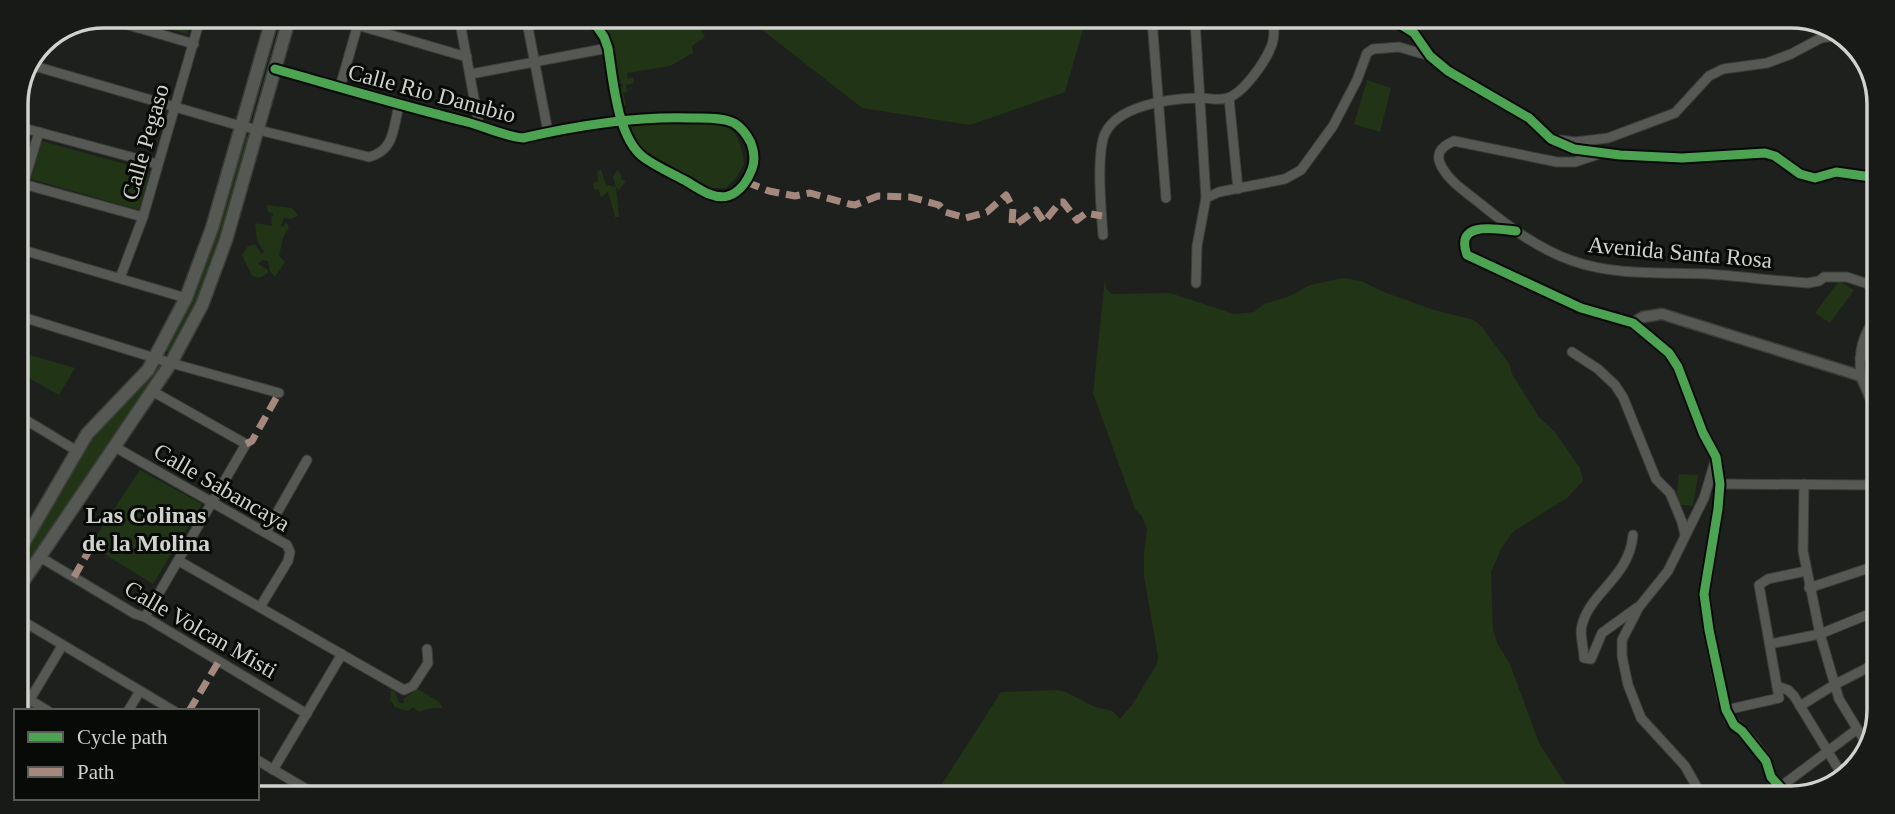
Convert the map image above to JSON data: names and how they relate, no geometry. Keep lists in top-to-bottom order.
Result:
{
  "streets": {
    "street": [
      "Calle Rio Danubio",
      "Calle Pegaso",
      "Avenida Santa Rosa",
      "Calle Sabancaya",
      "Calle Volcan Misti"
    ]
  },
  "districts": ["Las Colinas de la Molina"],
  "legend": ["Cycle path", "Path"]
}
